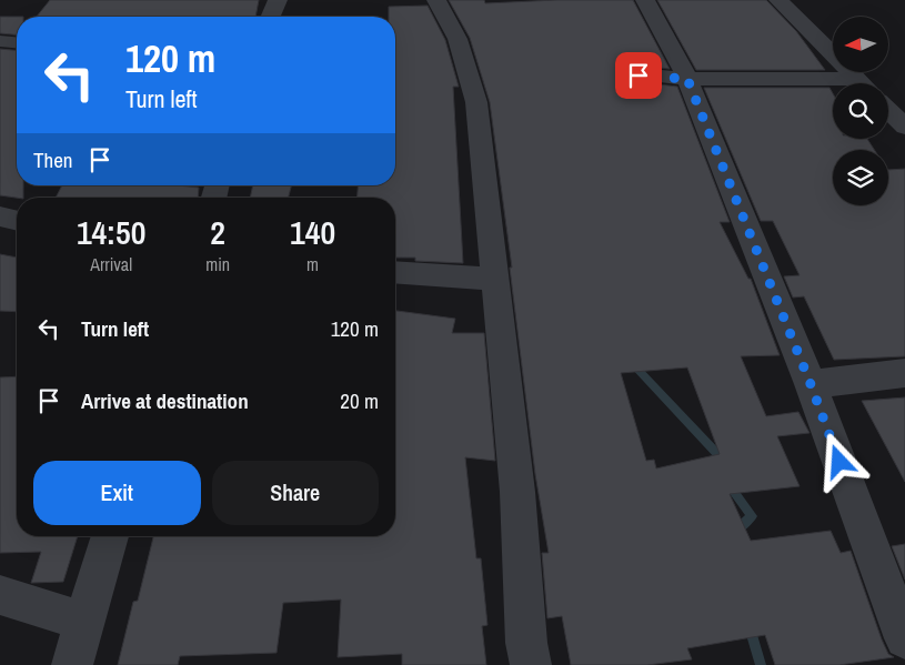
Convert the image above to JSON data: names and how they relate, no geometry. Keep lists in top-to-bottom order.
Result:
{
  "north": "left",
  "page": {
    "turn": ["120 m", "Turn left"],
    "then": "Then",
    "eta": [
      "14:50",
      "Arrival",
      "2",
      "min",
      "140",
      "m"
    ],
    "list": [
      {
        "name": "Turn left",
        "value": "120 m"
      },
      {
        "name": "Arrive at destination",
        "value": "20 m"
      }
    ],
    "buttons": ["Exit", "Share"]
  }
}
